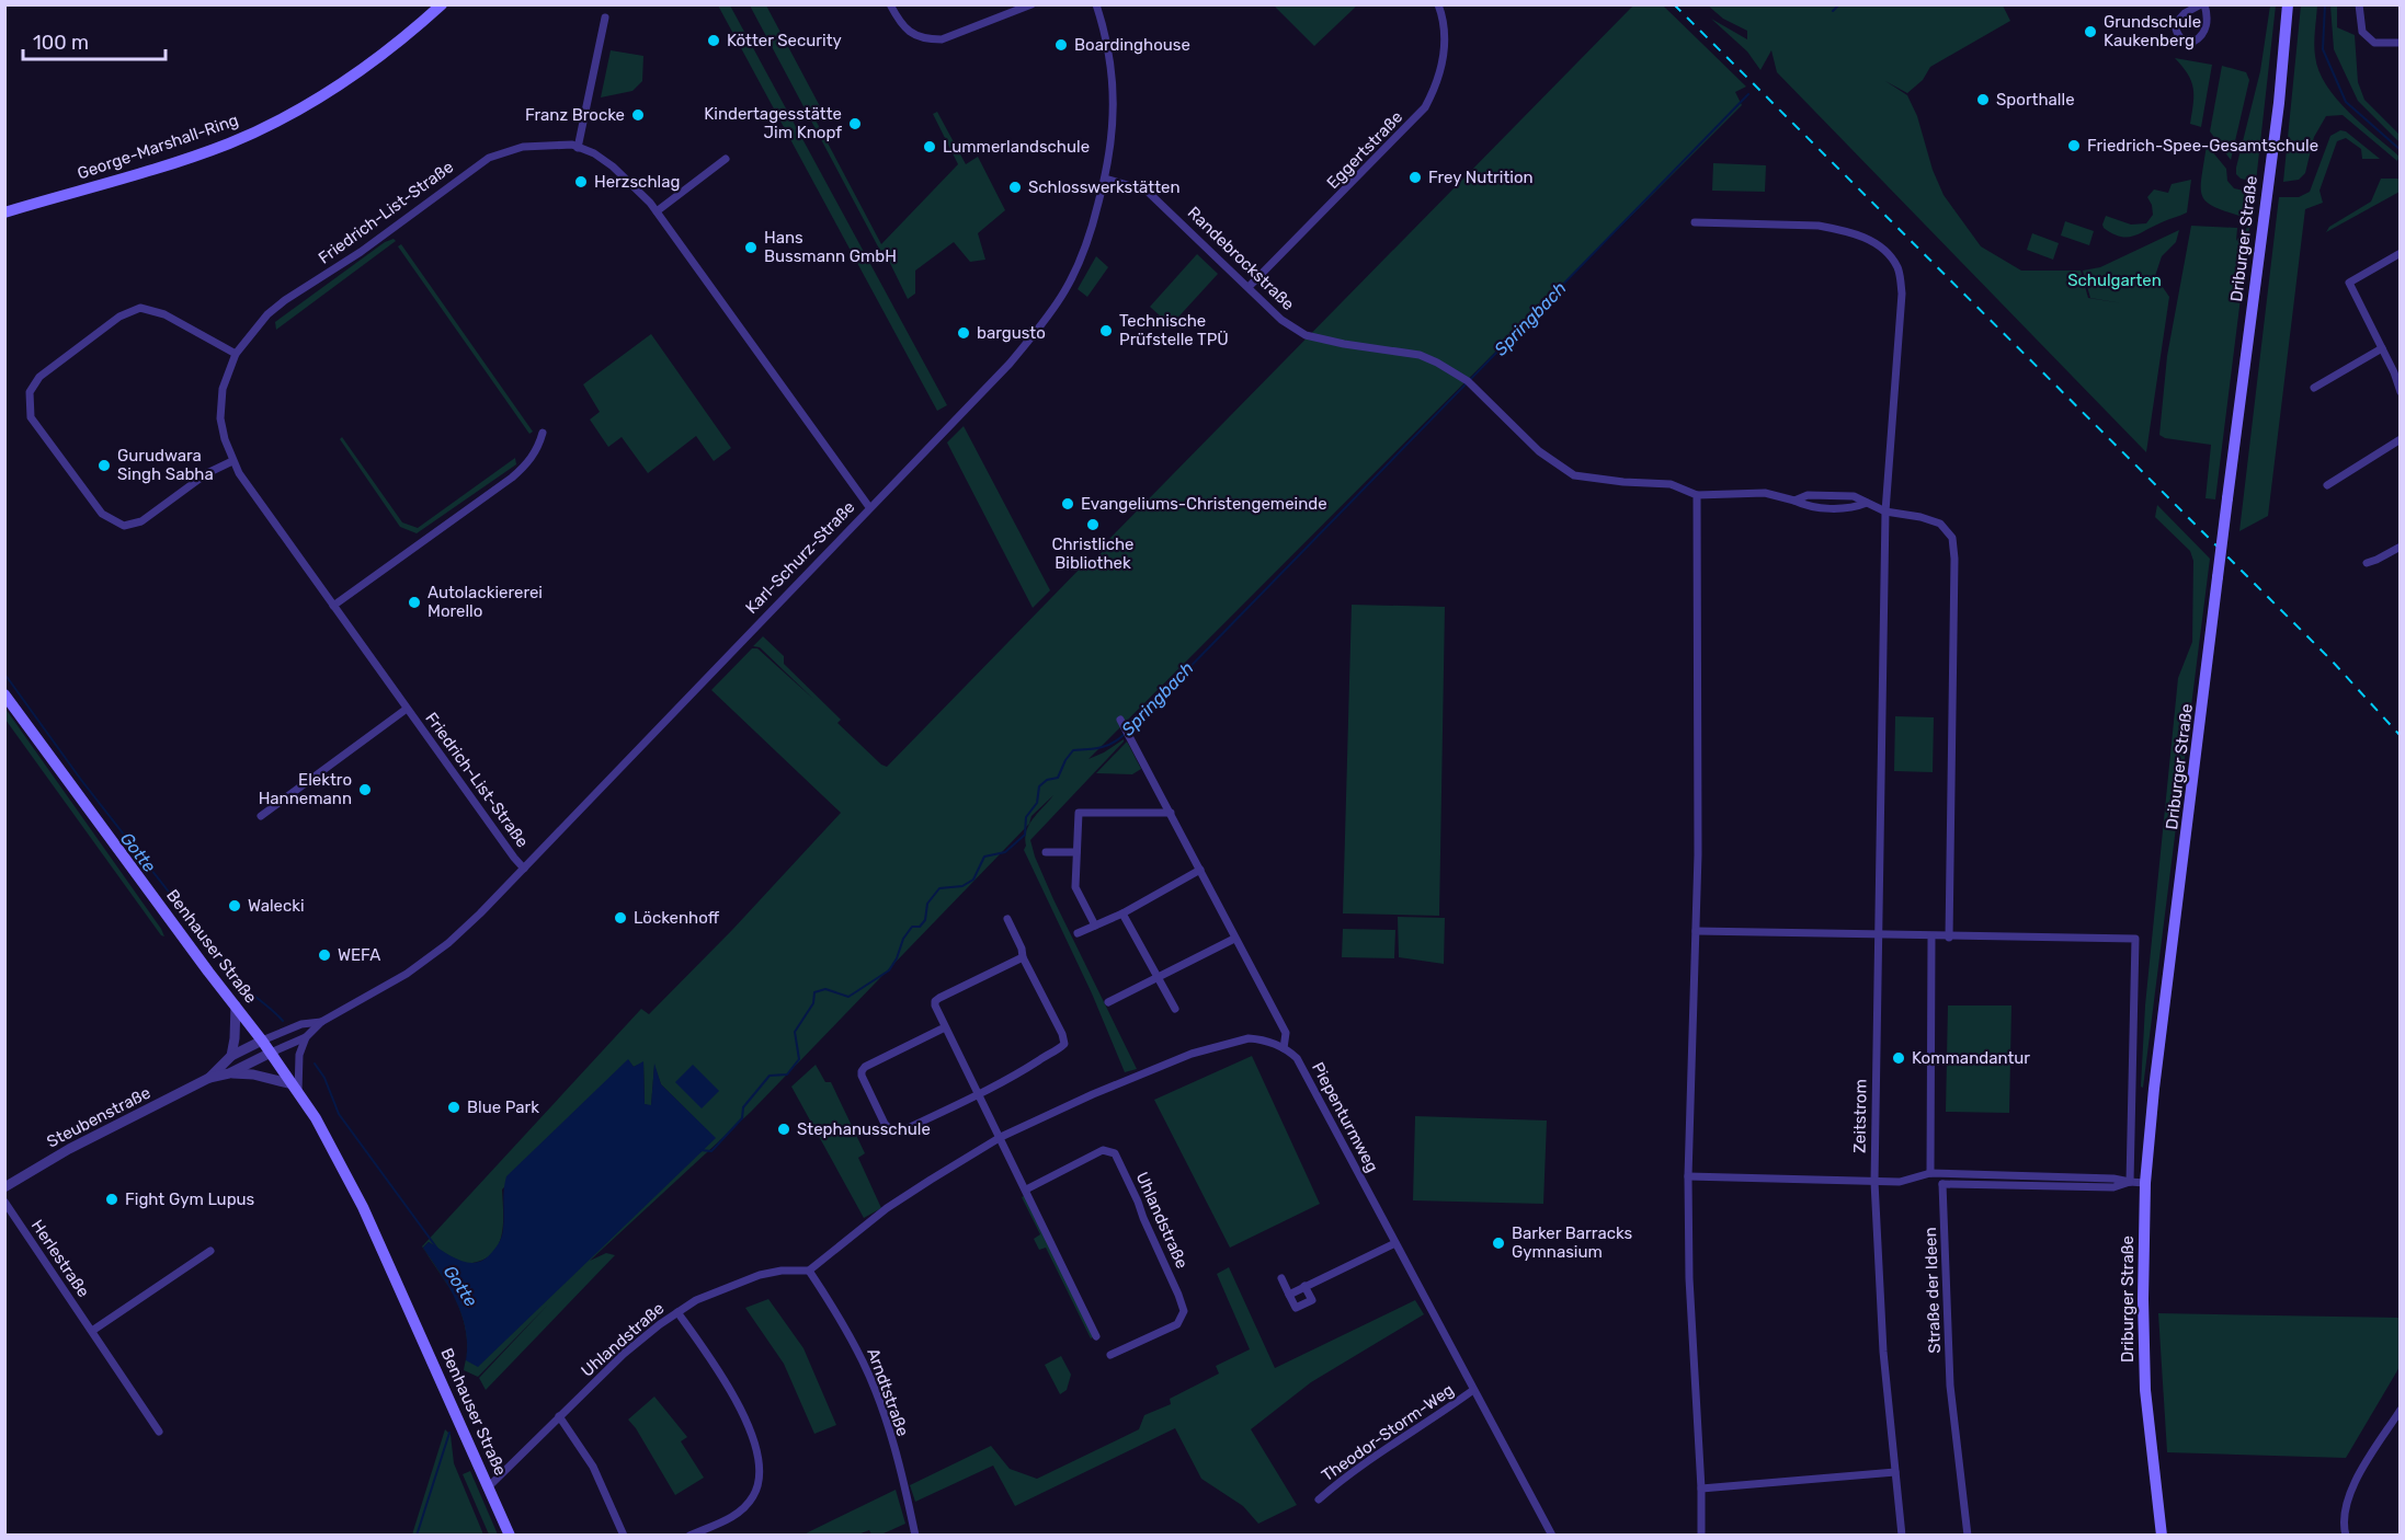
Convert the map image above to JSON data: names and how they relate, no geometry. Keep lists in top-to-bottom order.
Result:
{
  "streets": {
    "main road": ["George-Marshall-Ring", "Driburger Straße", "Benhauser Straße"],
    "street": [
      "Eggertstraße",
      "Friedrich-List-Straße",
      "Randebrockstraße",
      "Karl-Schurz-Straße",
      "Zeitstrom",
      "Steubenstraße",
      "Piepenturmweg",
      "Uhlandstraße",
      "Herlestraße",
      "Straße der Ideen",
      "Arndtstraße",
      "Theodor-Storm-Weg"
    ]
  },
  "crossings": [
    ["Eggertstraße", "Randebrockstraße"],
    ["Friedrich-List-Straße", "Karl-Schurz-Straße"],
    ["Randebrockstraße", "Karl-Schurz-Straße"],
    ["Karl-Schurz-Straße", "Benhauser Straße"],
    ["Karl-Schurz-Straße", "Steubenstraße"],
    ["Benhauser Straße", "Steubenstraße"],
    ["Benhauser Straße", "Uhlandstraße"],
    ["Piepenturmweg", "Theodor-Storm-Weg"],
    ["Uhlandstraße", "Arndtstraße"]
  ],
  "water": ["Springbach", "Gotte"],
  "parks": ["Schulgarten"],
  "places": [
    "Grundschule Kaukenberg",
    "Kötter Security",
    "Boardinghouse",
    "Sporthalle",
    "Franz Brocke",
    "Kindertagesstätte Jim Knopf",
    "Friedrich-Spee-Gesamtschule",
    "Lummerlandschule",
    "Frey Nutrition",
    "Herzschlag",
    "Schlosswerkstätten",
    "Hans Bussmann GmbH",
    "Technische Prüfstelle TPÜ",
    "bargusto",
    "Gurudwara Singh Sabha",
    "Evangeliums-Christengemeinde",
    "Christliche Bibliothek",
    "Autolackiererei Morello",
    "Elektro Hannemann",
    "Walecki",
    "Löckenhoff",
    "WEFA",
    "Kommandantur",
    "Blue Park",
    "Stephanusschule",
    "Fight Gym Lupus",
    "Barker Barracks Gymnasium"
  ],
  "scale_bar": "100 m"
}
